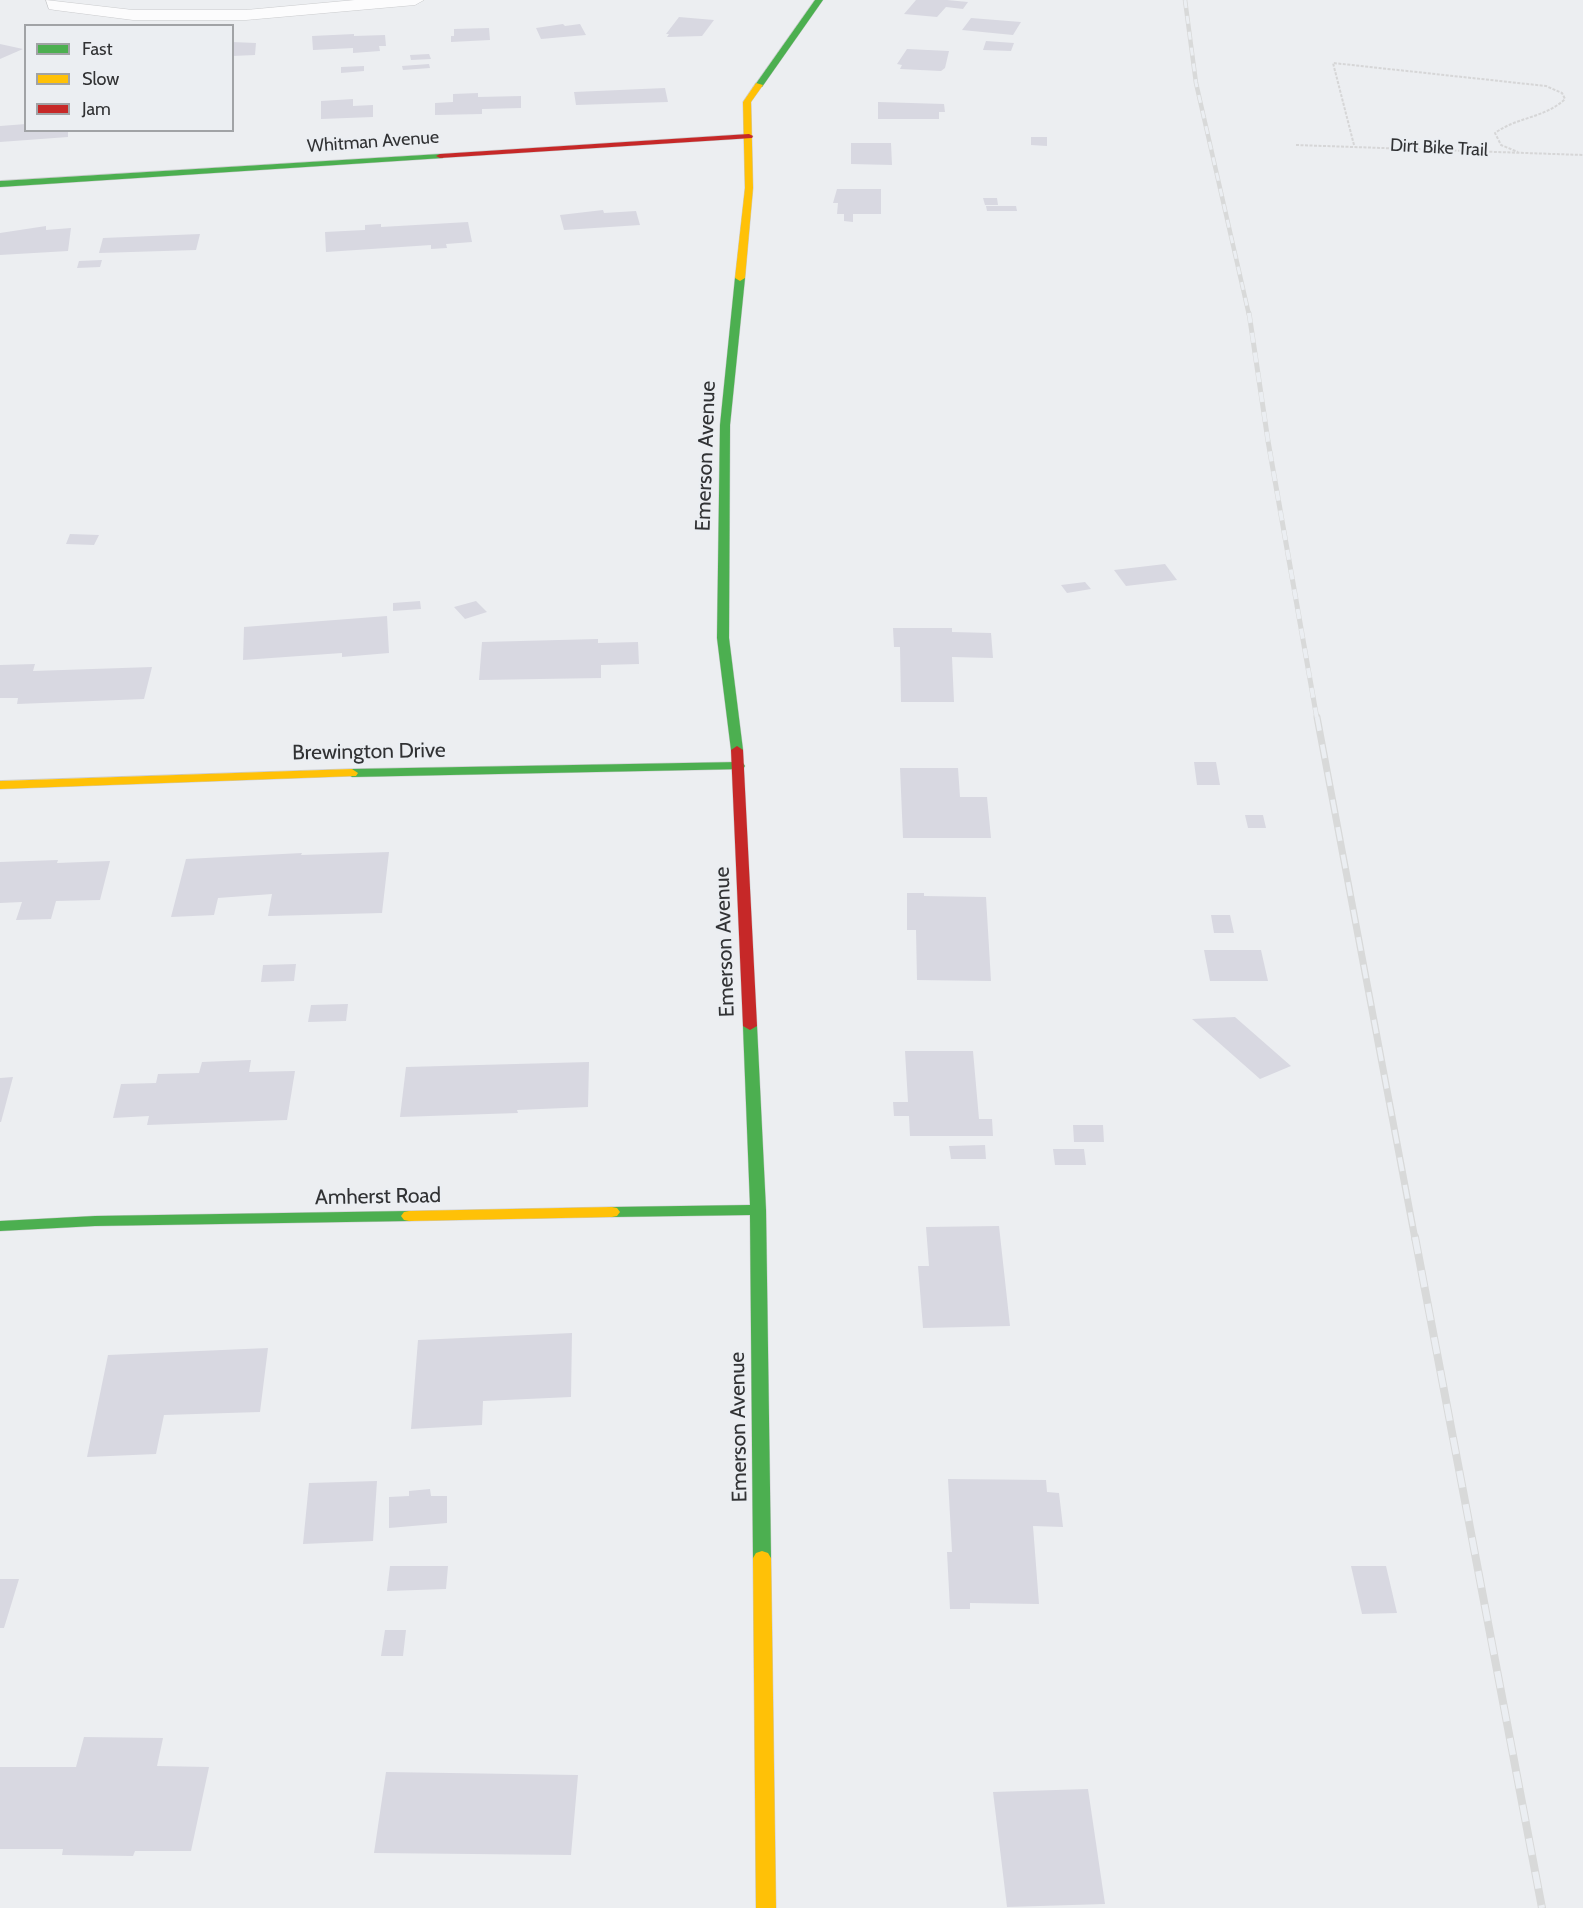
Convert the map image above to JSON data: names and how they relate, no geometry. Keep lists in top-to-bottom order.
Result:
{
  "streets": {
    "street": [
      "Whitman Avenue",
      "Emerson Avenue",
      "Brewington Drive",
      "Amherst Road"
    ],
    "path": ["Dirt Bike Trail"]
  },
  "crossings": [
    ["Whitman Avenue", "Emerson Avenue"],
    ["Emerson Avenue", "Brewington Drive"],
    ["Emerson Avenue", "Amherst Road"]
  ],
  "legend": ["Fast", "Slow", "Jam"]
}
